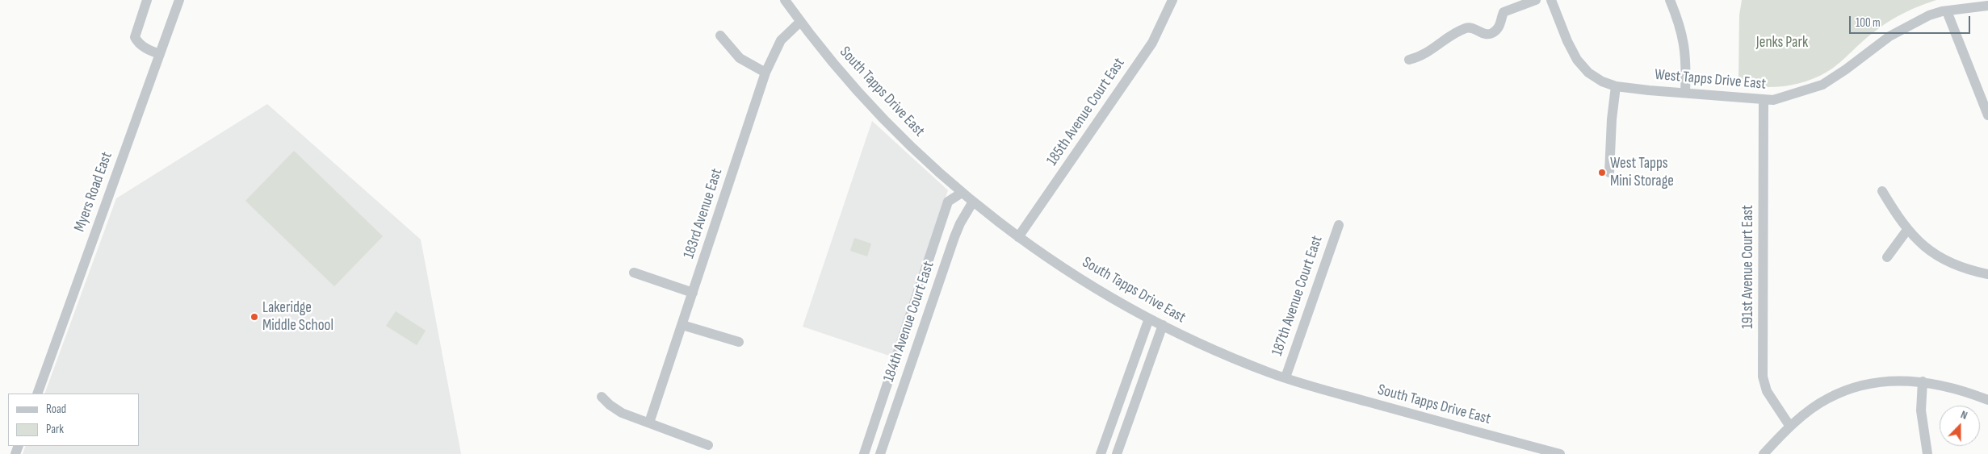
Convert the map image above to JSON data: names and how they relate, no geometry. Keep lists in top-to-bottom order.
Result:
{
  "streets": {
    "street": [
      "West Tapps Drive East",
      "South Tapps Drive East",
      "185th Avenue Court East",
      "Myers Road East",
      "183rd Avenue East",
      "191st Avenue Court East",
      "187th Avenue Court East",
      "184th Avenue Court East"
    ]
  },
  "crossings": [
    ["West Tapps Drive East", "191st Avenue Court East"],
    ["South Tapps Drive East", "185th Avenue Court East"],
    ["South Tapps Drive East", "183rd Avenue East"],
    ["South Tapps Drive East", "187th Avenue Court East"],
    ["South Tapps Drive East", "184th Avenue Court East"]
  ],
  "parks": ["Jenks Park"],
  "places": ["West Tapps Mini Storage", "Lakeridge Middle School"],
  "legend": ["Road", "Park"],
  "scale_bar": "100 m",
  "north": "top"
}
